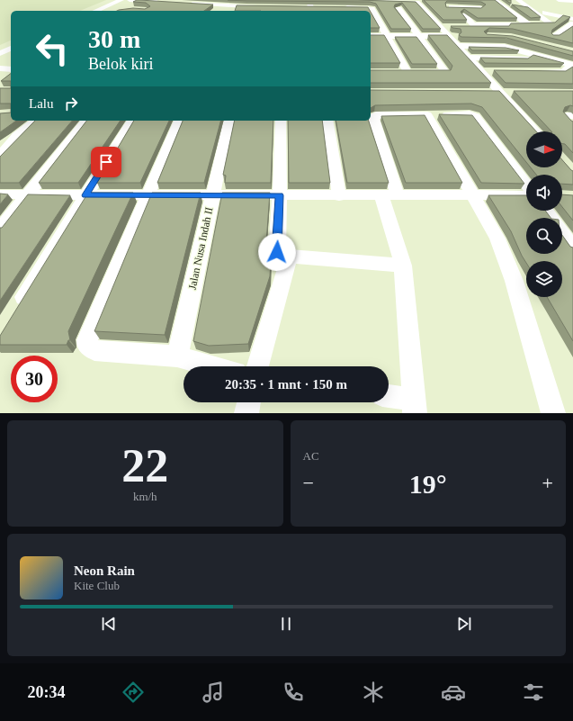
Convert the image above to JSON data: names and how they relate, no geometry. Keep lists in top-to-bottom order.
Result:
{
  "streets": {
    "street": ["Jalan Nusa Indah II"]
  },
  "north": "right",
  "page": {
    "turn": ["30 m", "Belok kiri"],
    "then": "Lalu",
    "limit": "30",
    "trip": "20:35 · 1 mnt · 150 m",
    "tile": [
      ["22", "km/h"],
      "AC"
    ],
    "heat": ["−", "19°", "+"],
    "song": ["Neon Rain", "Kite Club"],
    "tabs": "20:34"
  }
}
